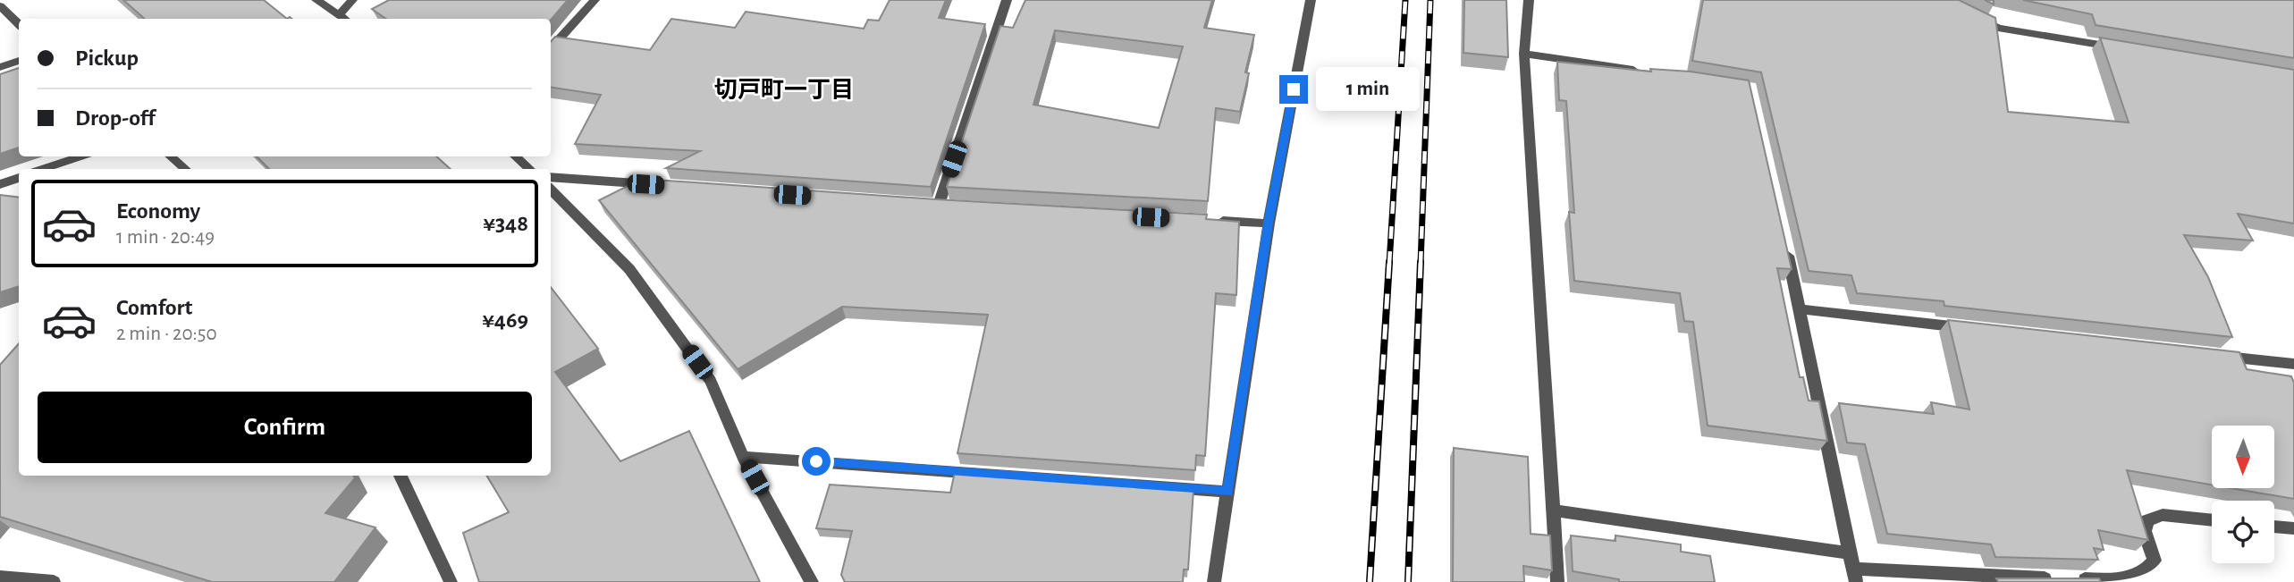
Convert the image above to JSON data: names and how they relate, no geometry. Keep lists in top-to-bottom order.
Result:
{
  "districts": ["切戸町一丁目"],
  "north": "bottom",
  "page": {
    "banner": ["Pickup", "Drop-off"],
    "bubble": "1 min",
    "list": [
      {
        "name": "Economy",
        "note": "1 min · 20:49",
        "value": "¥348"
      },
      {
        "name": "Comfort",
        "note": "2 min · 20:50",
        "value": "¥469"
      }
    ],
    "buttons": "Confirm"
  }
}
